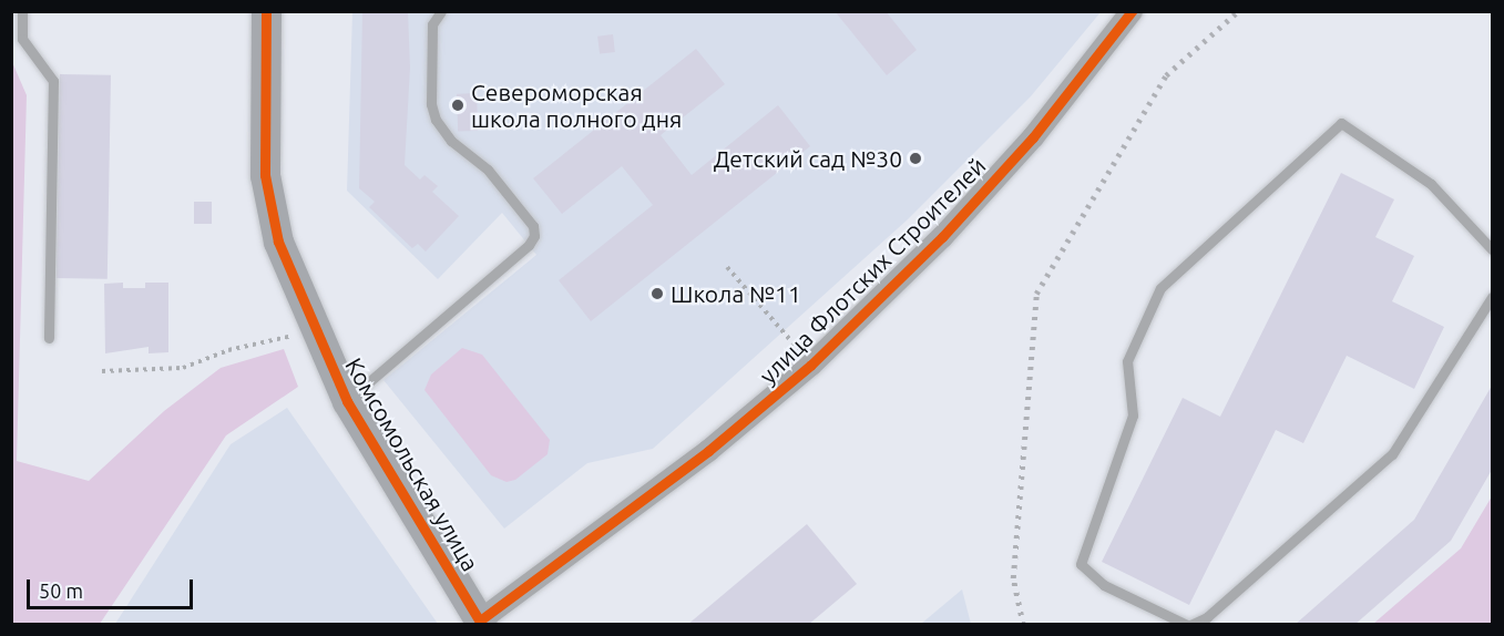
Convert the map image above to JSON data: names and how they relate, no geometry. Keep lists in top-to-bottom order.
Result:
{
  "streets": {
    "street": ["улица Флотских Строителей", "Комсомольская улица"]
  },
  "crossings": [
    ["улица Флотских Строителей", "Комсомольская улица"]
  ],
  "places": ["Североморская школа полного дня", "Детский сад №30", "Школа №11"],
  "scale_bar": "50 m"
}
